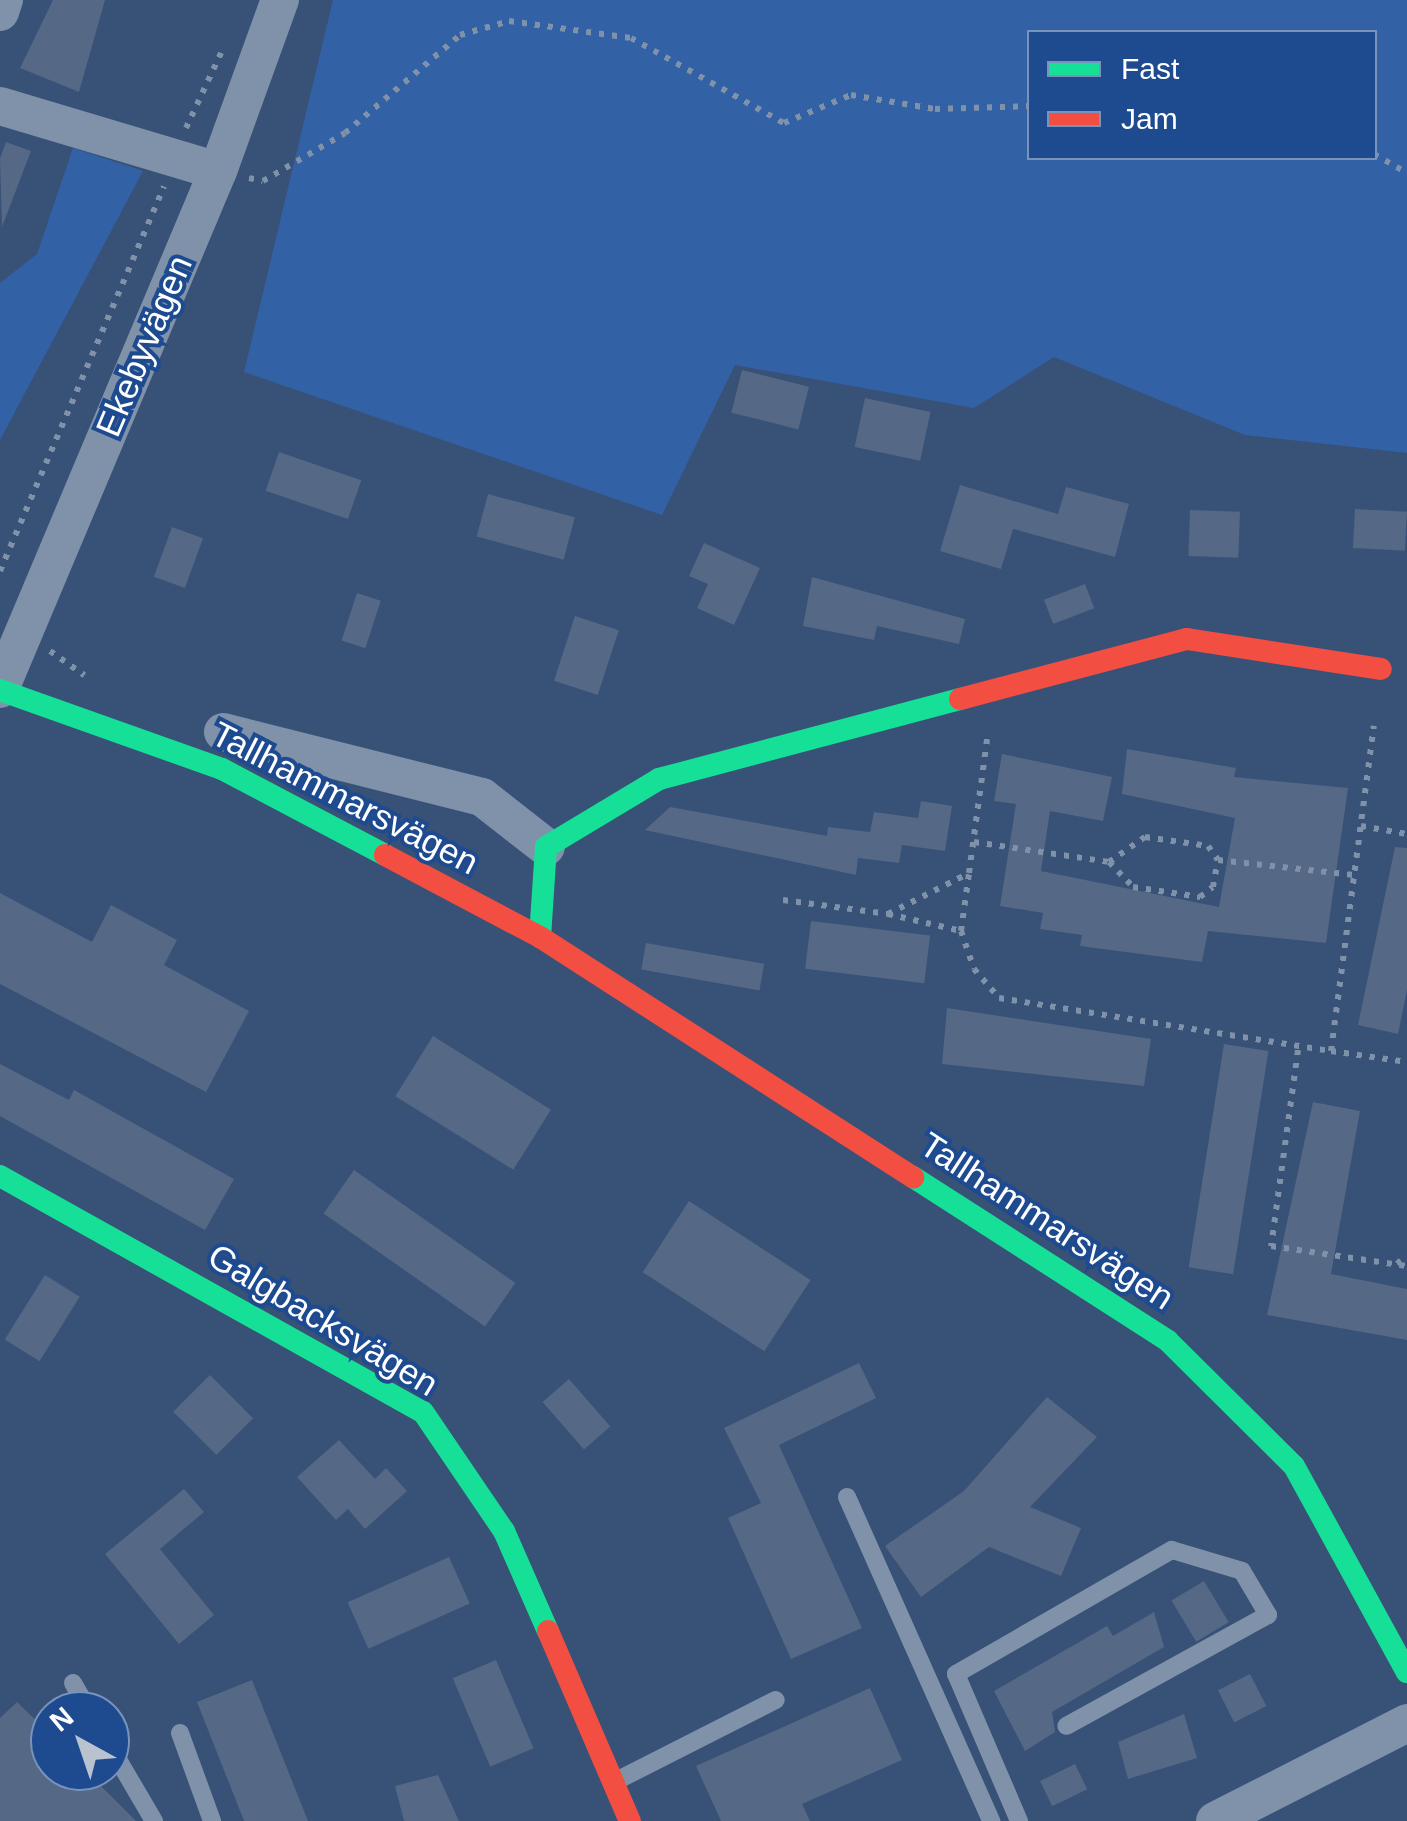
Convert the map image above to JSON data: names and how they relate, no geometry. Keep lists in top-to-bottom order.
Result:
{
  "streets": {
    "street": ["Ekebyvägen", "Tallhammarsvägen", "Galgbacksvägen"]
  },
  "crossings": [
    ["Ekebyvägen", "Tallhammarsvägen"]
  ],
  "legend": ["Fast", "Jam"],
  "north": "top left"
}
